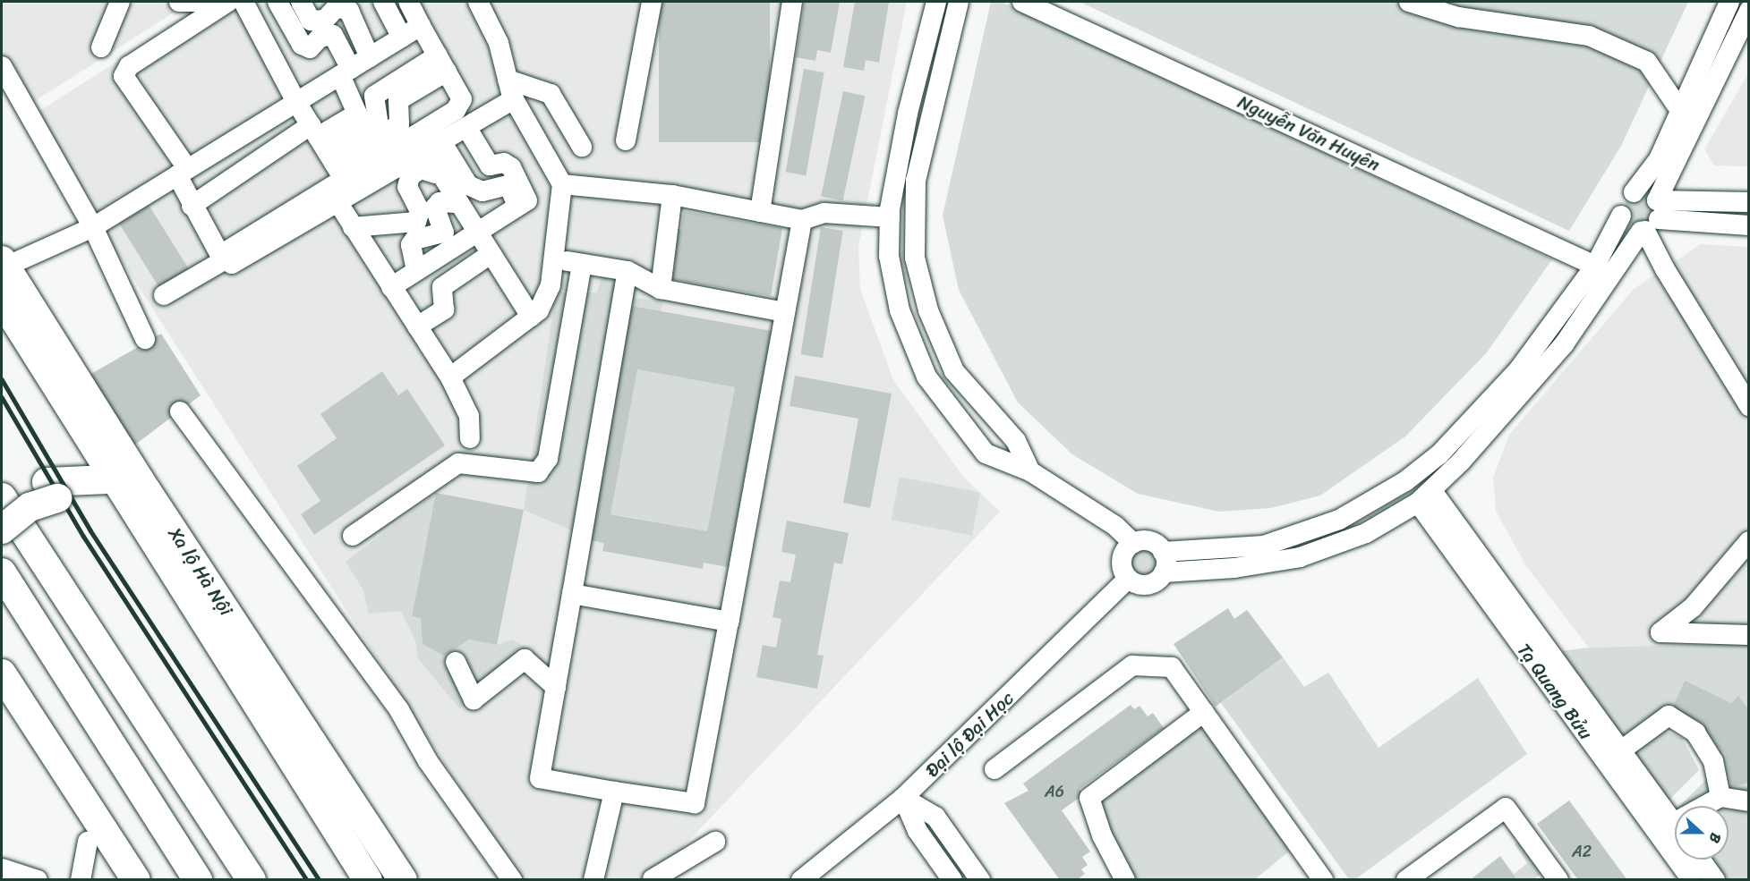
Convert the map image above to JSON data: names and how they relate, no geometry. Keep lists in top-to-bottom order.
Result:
{
  "streets": {
    "highway": ["Xa lộ Hà Nội"],
    "street": ["Nguyễn Văn Huyên", "Tạ Quang Bửu", "Đại lộ Đại Học"]
  },
  "house_numbers": ["A6", "A2"],
  "north": "right"
}
